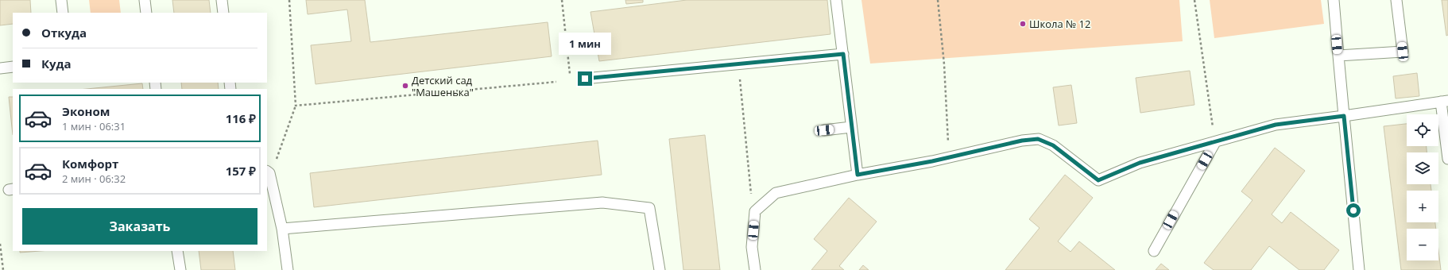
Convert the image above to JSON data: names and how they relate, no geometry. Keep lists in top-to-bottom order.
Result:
{
  "places": ["Школа № 12", "Детский сад \"Машенька\""],
  "page": {
    "banner": ["Откуда", "Куда"],
    "bubble": "1 мин",
    "list": [
      {
        "name": "Эконом",
        "note": "1 мин · 06:31",
        "value": "116 ₽"
      },
      {
        "name": "Комфорт",
        "note": "2 мин · 06:32",
        "value": "157 ₽"
      }
    ],
    "map_buttons": ["+", "−"],
    "buttons": "Заказать"
  }
}
